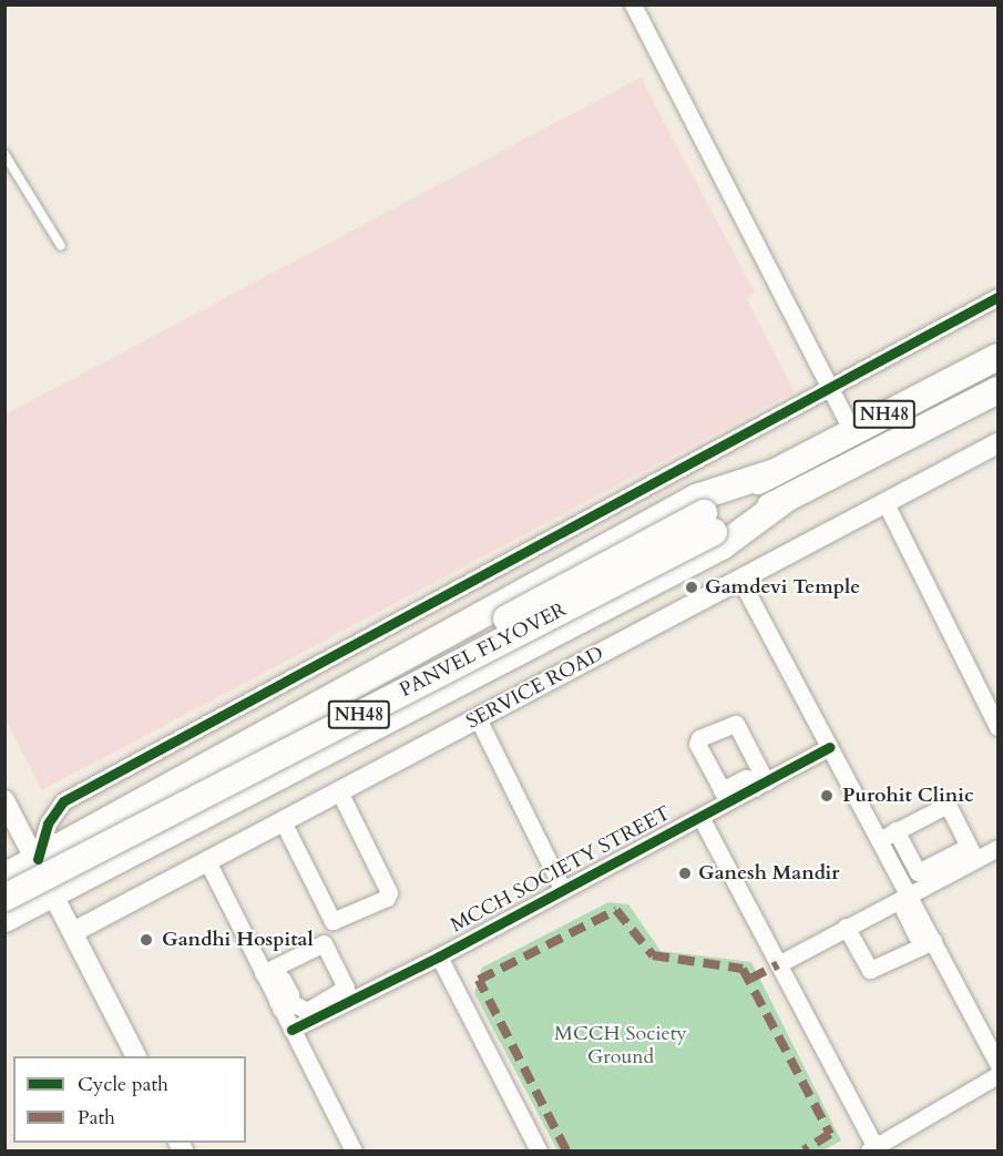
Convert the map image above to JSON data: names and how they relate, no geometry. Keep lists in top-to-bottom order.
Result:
{
  "streets": {
    "highway": ["NH48", "PANVEL FLYOVER"],
    "street": ["SERVICE ROAD", "MCCH SOCIETY STREET"]
  },
  "crossings": [
    ["NH48", "PANVEL FLYOVER"]
  ],
  "parks": ["MCCH Society Ground"],
  "places": [
    "Gamdevi Temple",
    "Purohit Clinic",
    "Ganesh Mandir",
    "Gandhi Hospital"
  ],
  "legend": ["Cycle path", "Path"]
}
